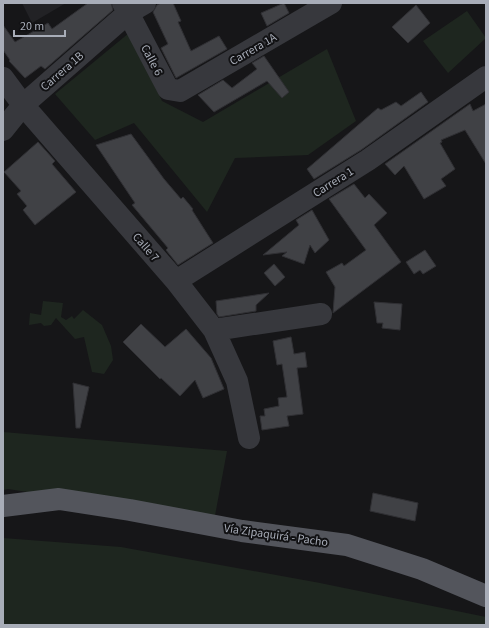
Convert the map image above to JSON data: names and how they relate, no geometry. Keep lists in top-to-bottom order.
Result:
{
  "streets": {
    "main road": ["Vía Zipaquirá - Pacho"],
    "street": [
      "Carrera 1A",
      "Calle 6",
      "Carrera 1B",
      "Carrera 1",
      "Calle 7"
    ]
  },
  "crossings": [
    ["Carrera 1A", "Calle 6"],
    ["Calle 6", "Carrera 1B"],
    ["Carrera 1B", "Calle 7"],
    ["Carrera 1", "Calle 7"]
  ],
  "scale_bar": "20 m"
}
